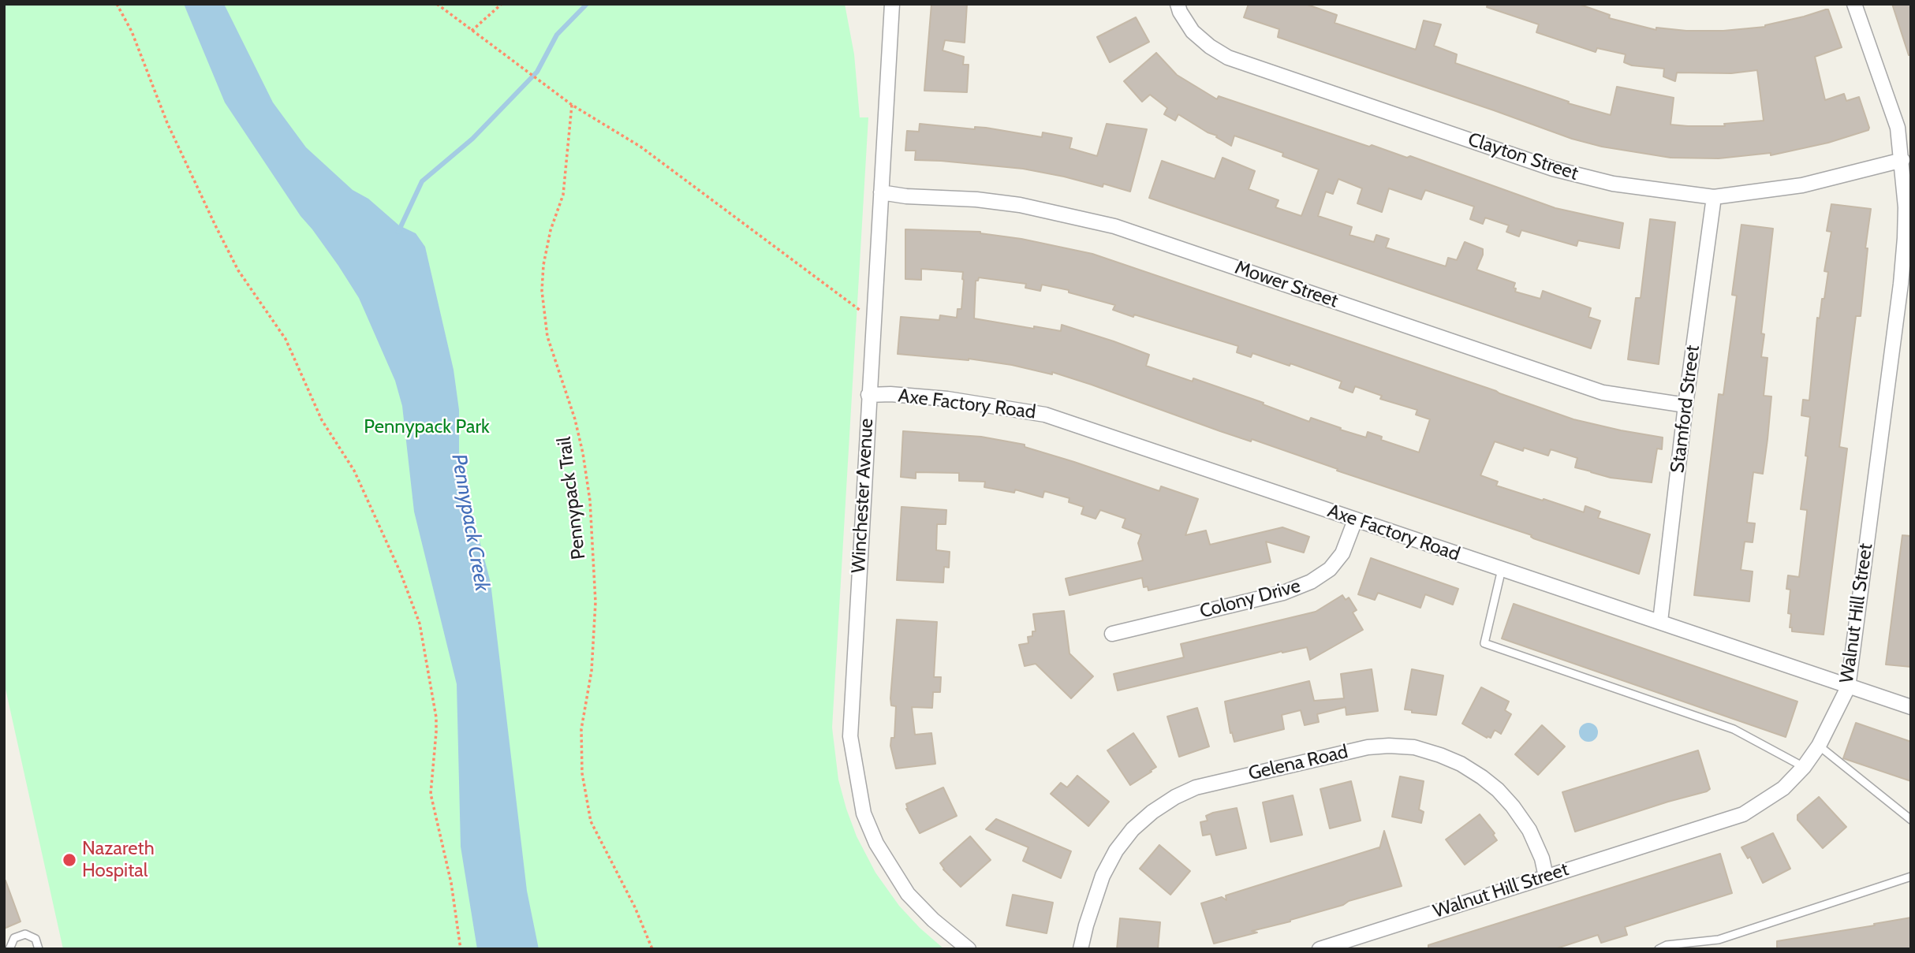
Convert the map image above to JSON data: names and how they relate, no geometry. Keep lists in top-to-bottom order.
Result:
{
  "streets": {
    "street": [
      "Clayton Street",
      "Mower Street",
      "Axe Factory Road",
      "Stamford Street",
      "Winchester Avenue",
      "Colony Drive",
      "Walnut Hill Street",
      "Gelena Road"
    ],
    "path": ["Pennypack Trail"]
  },
  "crossings": [
    ["Clayton Street", "Stamford Street"],
    ["Clayton Street", "Walnut Hill Street"],
    ["Mower Street", "Stamford Street"],
    ["Mower Street", "Winchester Avenue"],
    ["Axe Factory Road", "Stamford Street"],
    ["Axe Factory Road", "Winchester Avenue"],
    ["Axe Factory Road", "Colony Drive"],
    ["Axe Factory Road", "Walnut Hill Street"],
    ["Walnut Hill Street", "Gelena Road"]
  ],
  "water": ["Pennypack Creek"],
  "parks": ["Pennypack Park"],
  "places": ["Nazareth Hospital"]
}
